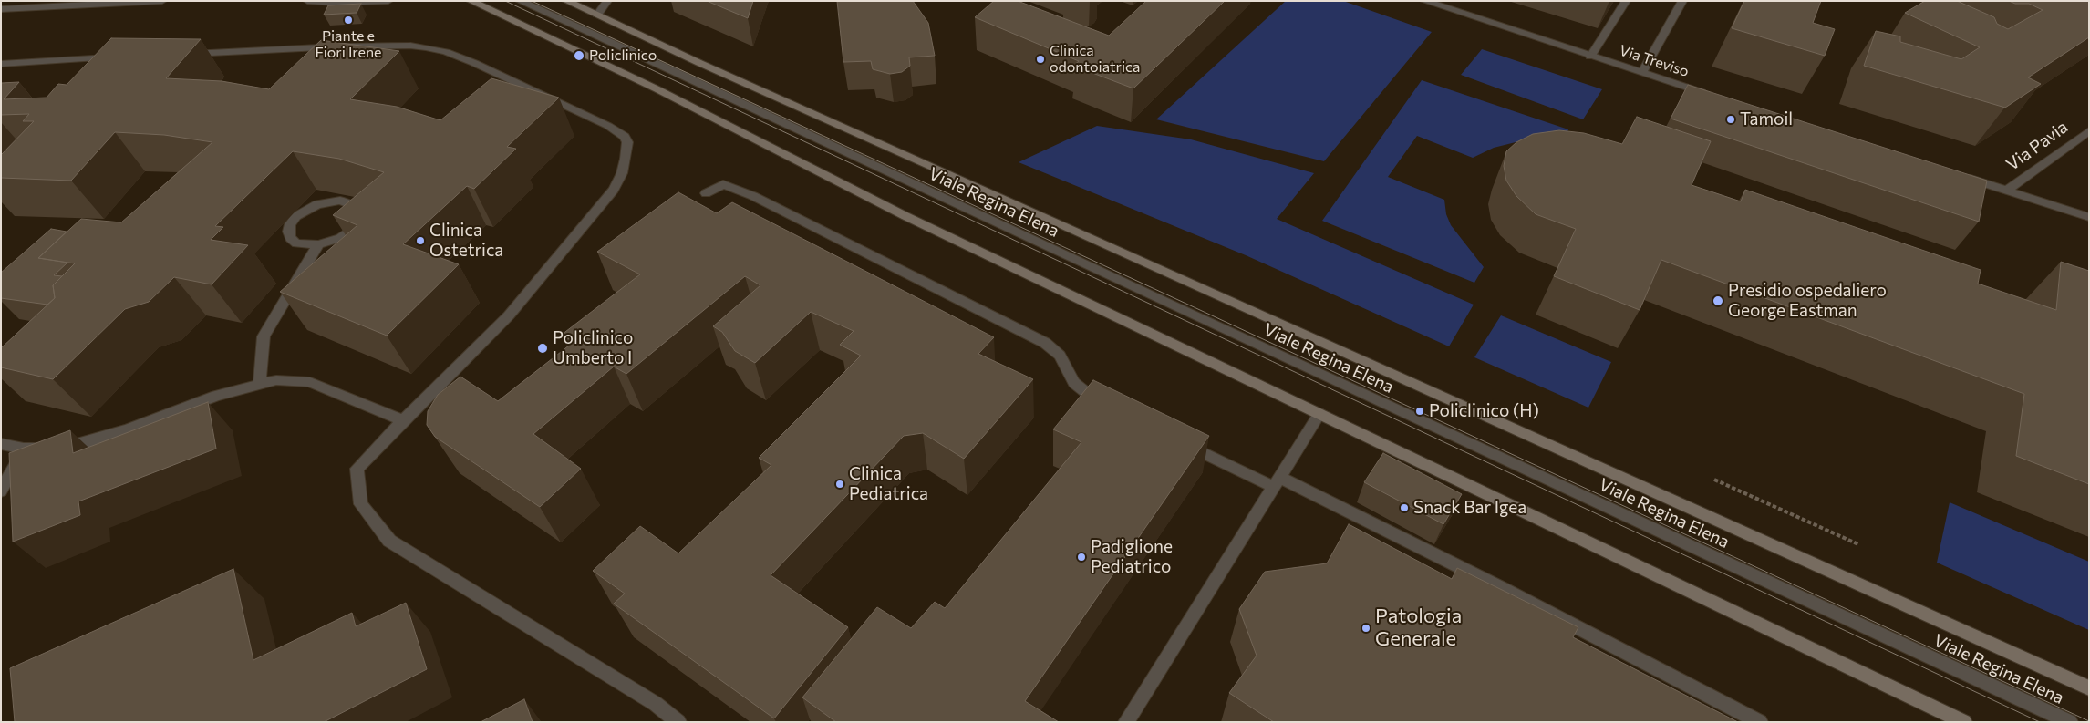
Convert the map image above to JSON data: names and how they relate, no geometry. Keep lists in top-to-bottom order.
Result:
{
  "streets": {
    "main road": ["Viale Regina Elena"],
    "street": ["Via Treviso", "Via Pavia"]
  },
  "places": [
    "Piante e Fiori Irene",
    "Policlinico",
    "Clinica odontoiatrica",
    "Tamoil",
    "Clinica Ostetrica",
    "Presidio ospedaliero George Eastman",
    "Policlinico Umberto I",
    "Policlinico (H)",
    "Clinica Pediatrica",
    "Snack Bar Igea",
    "Padiglione Pediatrico",
    "Patologia Generale"
  ]
}
